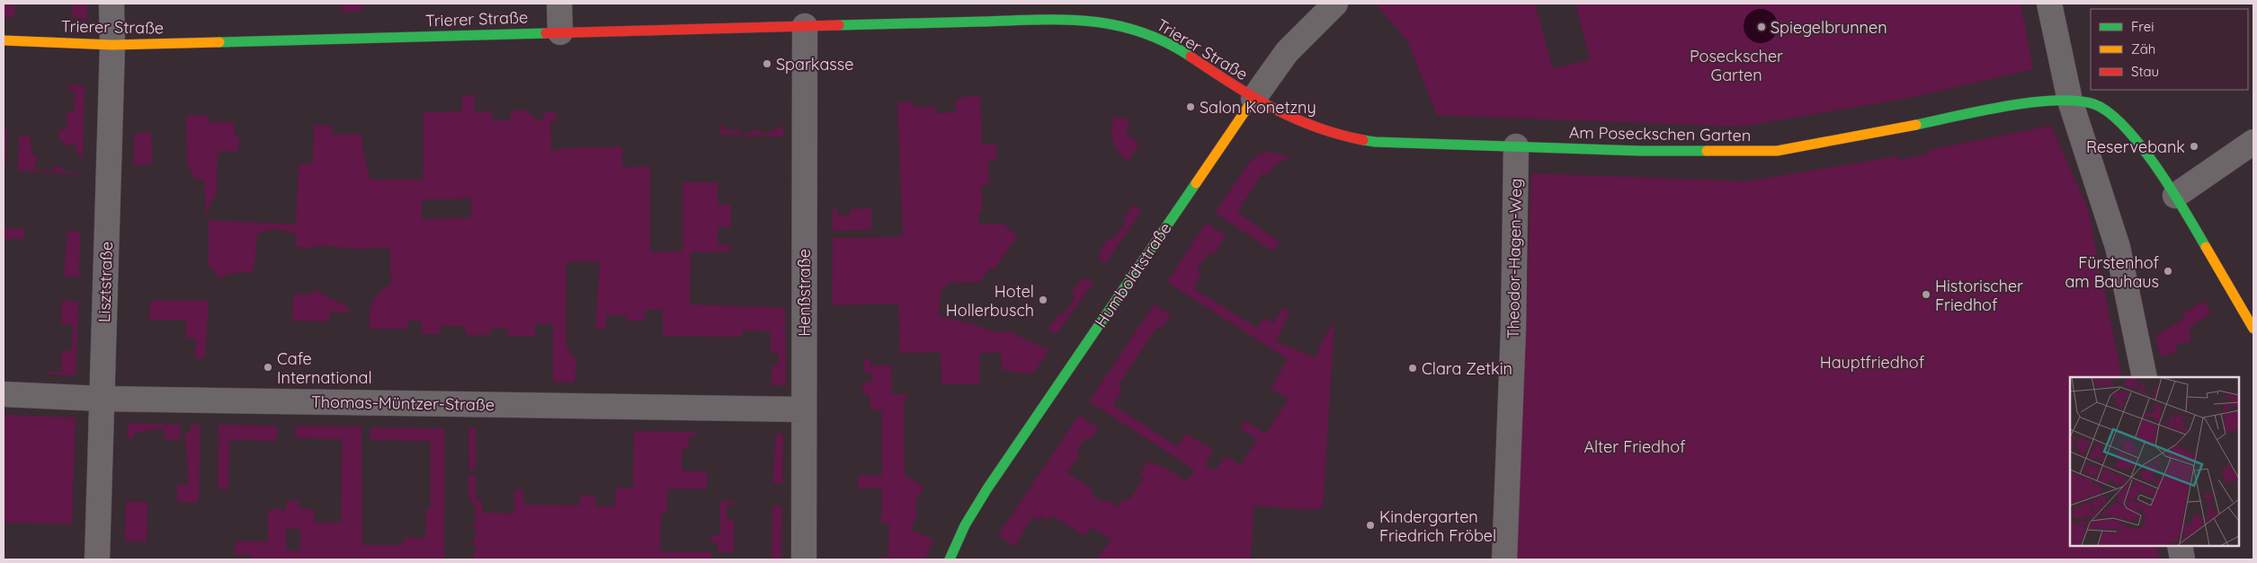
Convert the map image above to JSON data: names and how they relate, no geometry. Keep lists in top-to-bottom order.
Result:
{
  "streets": {
    "street": [
      "Trierer Straße",
      "Am Poseckschen Garten",
      "Theodor-Hagen-Weg",
      "Humboldtstraße",
      "Lisztstraße",
      "Henßstraße",
      "Thomas-Müntzer-Straße"
    ]
  },
  "crossings": [
    ["Trierer Straße", "Am Poseckschen Garten"],
    ["Trierer Straße", "Humboldtstraße"],
    ["Trierer Straße", "Lisztstraße"],
    ["Trierer Straße", "Henßstraße"],
    ["Am Poseckschen Garten", "Theodor-Hagen-Weg"],
    ["Am Poseckschen Garten", "Humboldtstraße"],
    ["Lisztstraße", "Thomas-Müntzer-Straße"],
    ["Henßstraße", "Thomas-Müntzer-Straße"]
  ],
  "parks": ["Poseckscher Garten", "Hauptfriedhof", "Alter Friedhof"],
  "places": [
    "Spiegelbrunnen",
    "Sparkasse",
    "Salon Konetzny",
    "Reservebank",
    "Fürstenhof am Bauhaus",
    "Historischer Friedhof",
    "Hotel Hollerbusch",
    "Cafe International",
    "Clara Zetkin",
    "Kindergarten Friedrich Fröbel"
  ],
  "legend": ["Frei", "Zäh", "Stau"]
}
